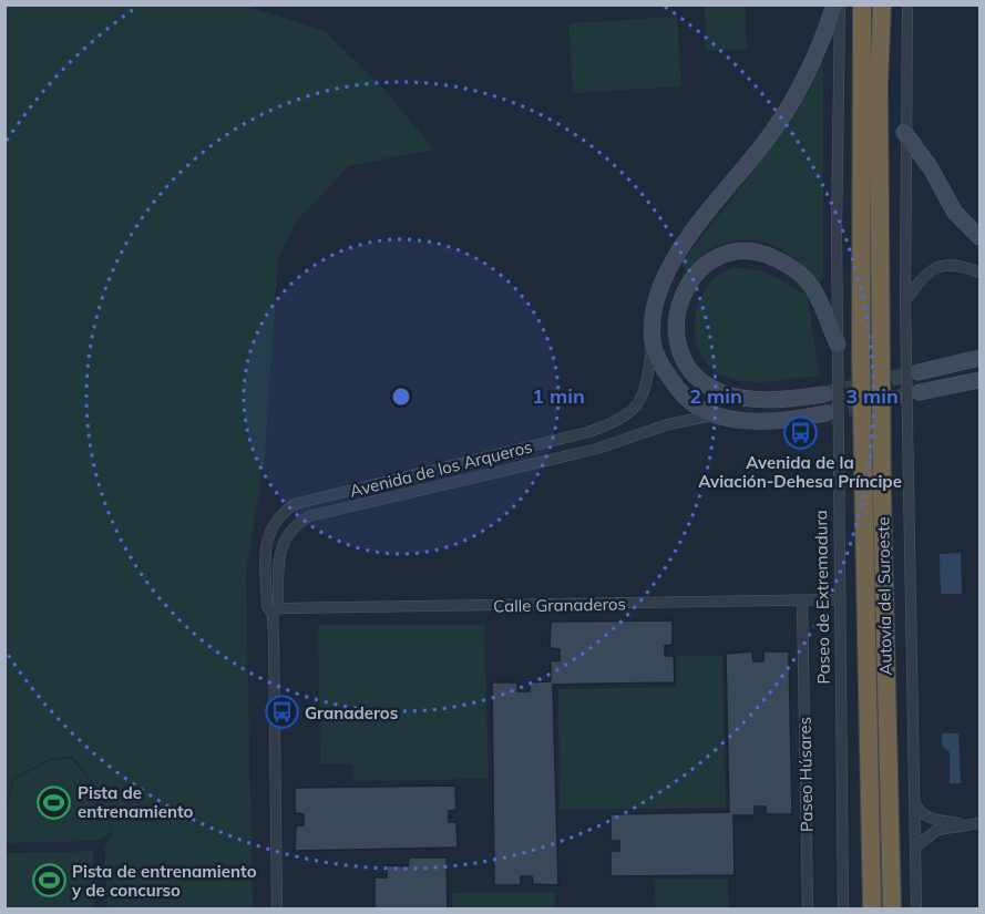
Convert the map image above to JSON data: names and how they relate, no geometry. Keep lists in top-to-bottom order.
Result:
{
  "streets": {
    "highway": ["Autovía del Suroeste"],
    "street": [
      "Avenida de los Arqueros",
      "Paseo de Extremadura",
      "Calle Granaderos",
      "Paseo Húsares"
    ]
  },
  "crossings": [
    ["Avenida de los Arqueros", "Calle Granaderos"],
    ["Paseo de Extremadura", "Calle Granaderos"],
    ["Calle Granaderos", "Paseo Húsares"]
  ],
  "places": {
    "bus stop": ["Avenida de la Aviación-Dehesa Príncipe", "Granaderos"],
    "sports": ["Pista de entrenamiento", "Pista de entrenamiento y de concurso"]
  },
  "rings": ["1 min", "2 min", "3 min"]
}
